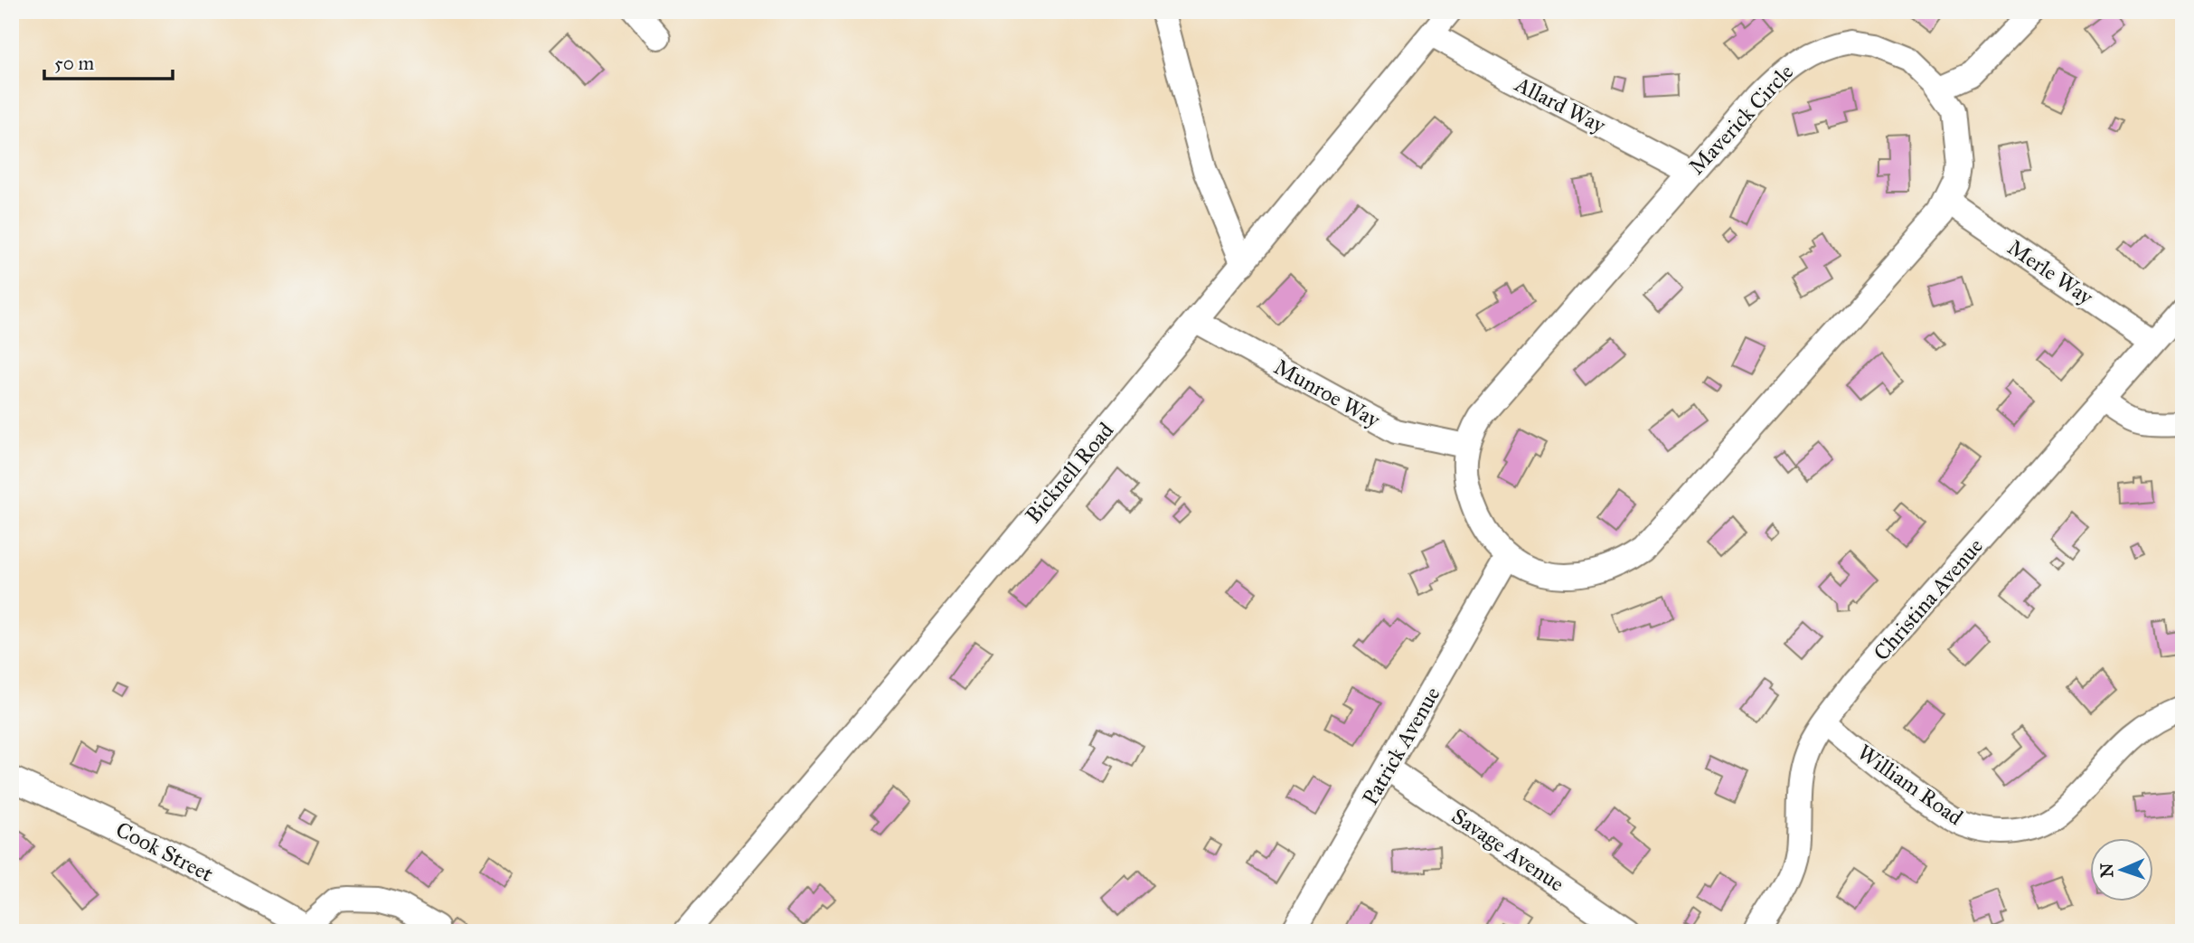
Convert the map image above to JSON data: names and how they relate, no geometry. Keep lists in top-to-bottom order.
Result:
{
  "streets": {
    "street": [
      "Allard Way",
      "Maverick Circle",
      "Merle Way",
      "Munroe Way",
      "Bicknell Road",
      "Christina Avenue",
      "Patrick Avenue",
      "William Road",
      "Savage Avenue",
      "Cook Street"
    ]
  },
  "crossings": [
    ["Allard Way", "Maverick Circle"],
    ["Allard Way", "Bicknell Road"],
    ["Maverick Circle", "Merle Way"],
    ["Maverick Circle", "Munroe Way"],
    ["Maverick Circle", "Patrick Avenue"],
    ["Merle Way", "Christina Avenue"],
    ["Munroe Way", "Bicknell Road"],
    ["Christina Avenue", "William Road"],
    ["Patrick Avenue", "Savage Avenue"]
  ],
  "scale_bar": "50 m",
  "north": "left"
}
